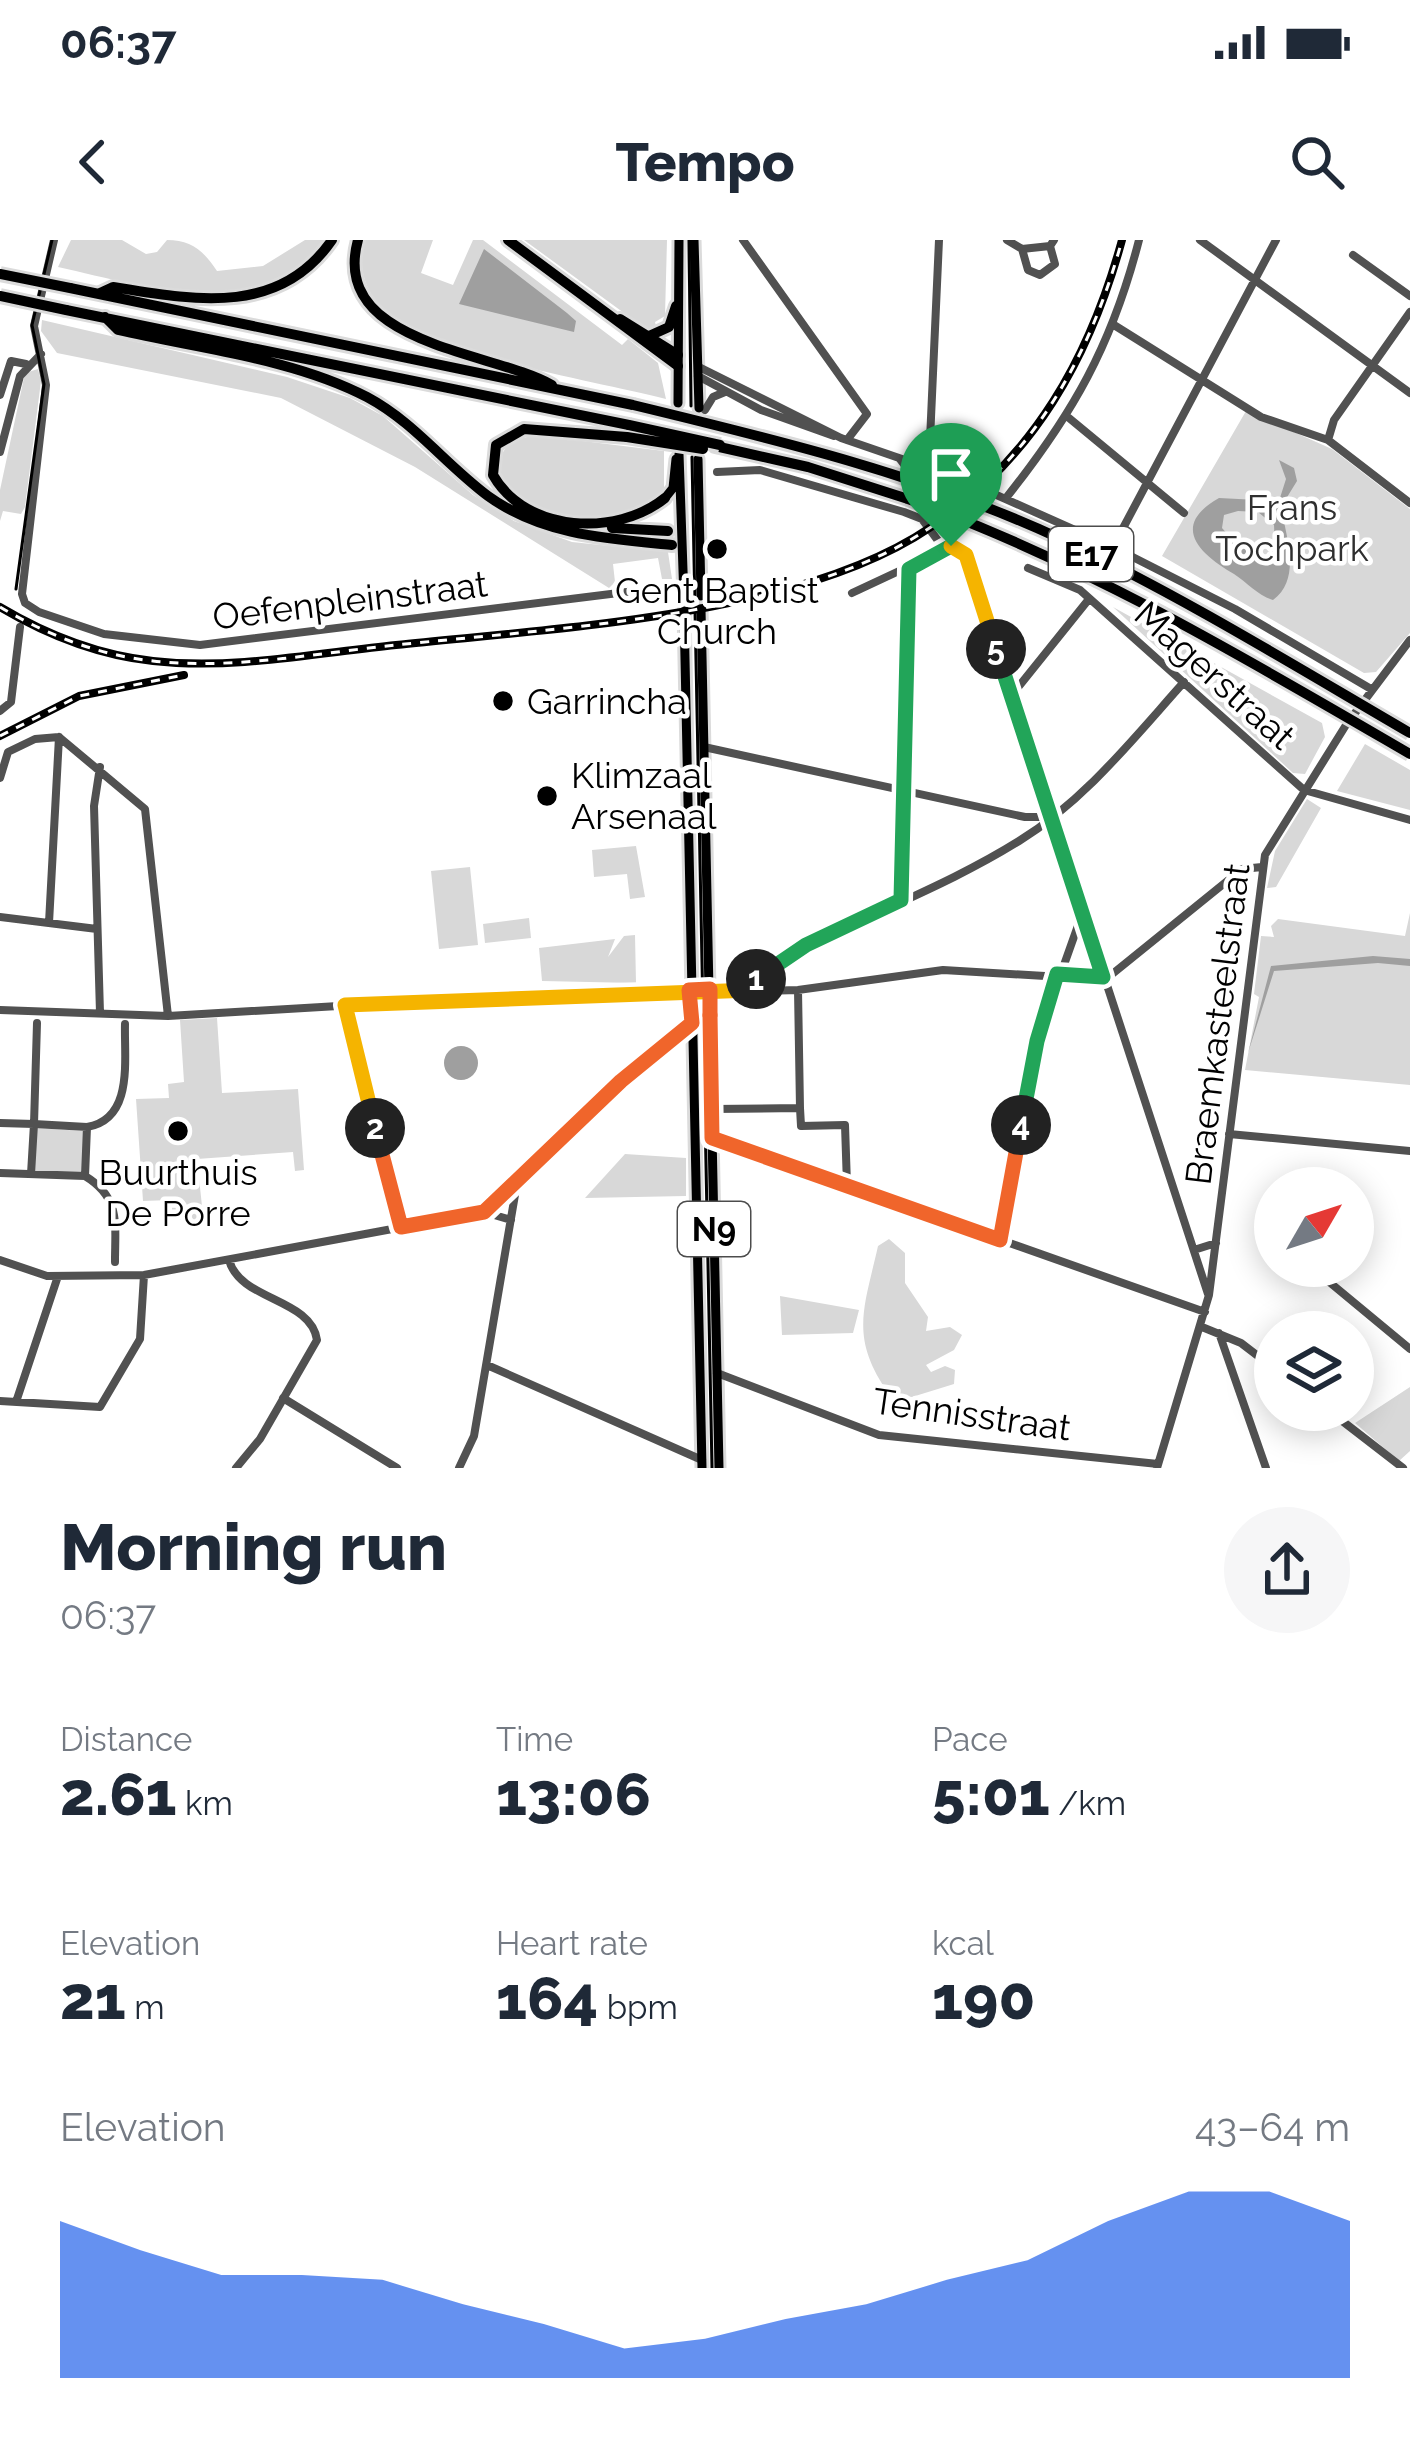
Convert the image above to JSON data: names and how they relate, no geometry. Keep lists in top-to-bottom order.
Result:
{
  "streets": {
    "highway": ["E17"],
    "main road": ["N9"],
    "street": [
      "Oefenpleinstraat",
      "Magerstraat",
      "Braemkasteelstraat",
      "Tennisstraat"
    ]
  },
  "crossings": [
    ["Magerstraat", "Braemkasteelstraat"],
    ["Braemkasteelstraat", "Tennisstraat"],
    ["N9", "Tennisstraat"]
  ],
  "parks": ["Frans Tochpark"],
  "places": [
    "Gent Baptist Church",
    "Garrincha",
    "Klimzaal Arsenaal",
    "Buurthuis De Porre"
  ],
  "north": "top right",
  "page": {
    "status": "06:37",
    "header": "Tempo",
    "pins": [
      "5",
      "1",
      "4",
      "2"
    ],
    "heading": ["Morning run", "06:37"],
    "stats": [
      ["Distance", "2.61 km"],
      ["Time", "13:06"],
      ["Pace", "5:01 /km"],
      ["Elevation", "21 m"],
      ["Heart rate", "164 bpm"],
      ["kcal", "190"]
    ],
    "chart": ["Elevation", "43–64 m"]
  }
}
